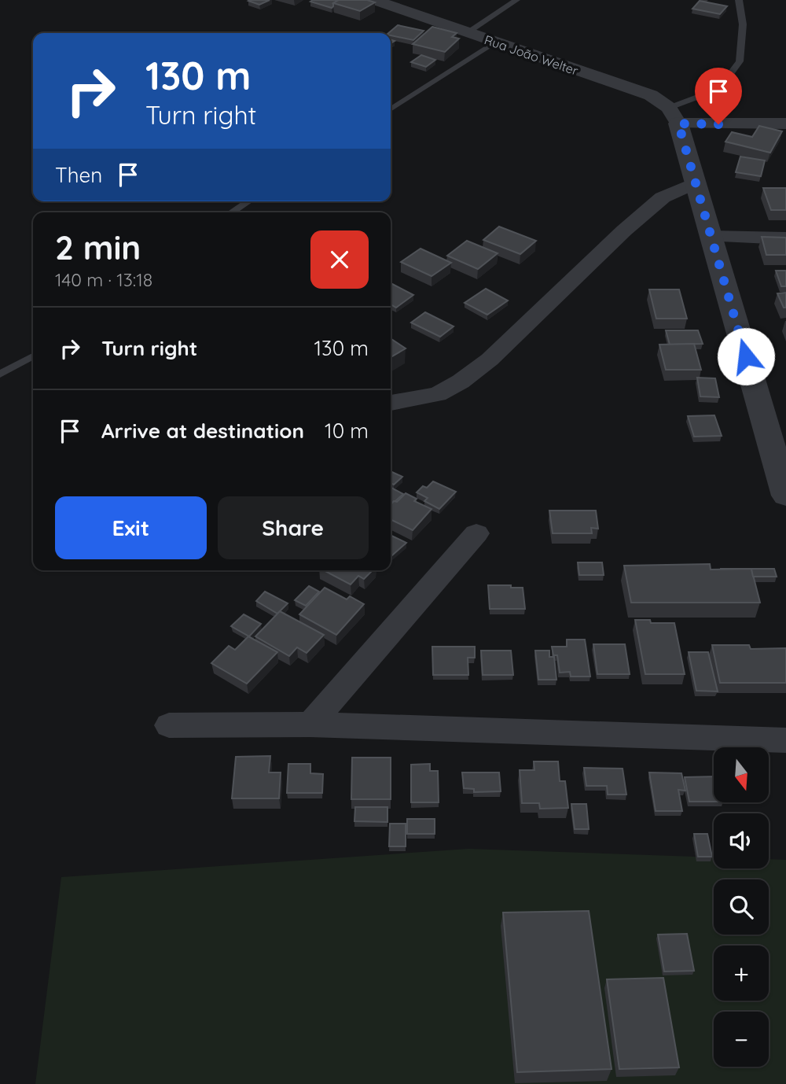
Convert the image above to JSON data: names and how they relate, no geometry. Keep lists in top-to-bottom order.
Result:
{
  "streets": {
    "street": ["Rua João Welter"]
  },
  "north": "bottom",
  "page": {
    "turn": ["130 m", "Turn right"],
    "then": "Then",
    "heading": ["2 min", "140 m · 13:18"],
    "list": [
      {
        "name": "Turn right",
        "value": "130 m"
      },
      {
        "name": "Arrive at destination",
        "value": "10 m"
      }
    ],
    "buttons": ["Exit", "Share"],
    "map_buttons": ["+", "−"]
  }
}
